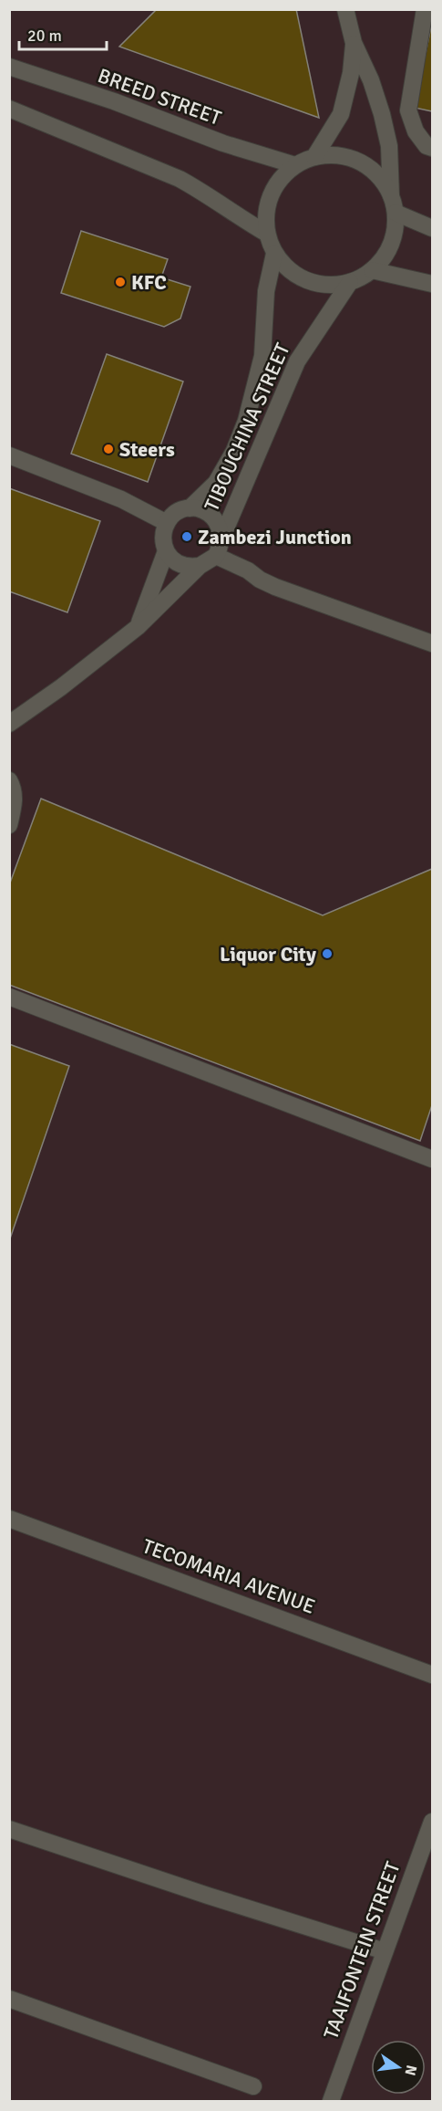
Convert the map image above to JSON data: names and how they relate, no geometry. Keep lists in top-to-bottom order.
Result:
{
  "streets": {
    "street": [
      "BREED STREET",
      "TIBOUCHINA STREET",
      "TECOMARIA AVENUE",
      "TAAIFONTEIN STREET"
    ]
  },
  "crossings": [
    ["BREED STREET", "TIBOUCHINA STREET"]
  ],
  "places": [
    "KFC",
    "Steers",
    "Zambezi Junction",
    "Liquor City"
  ],
  "scale_bar": "20 m",
  "north": "right"
}
